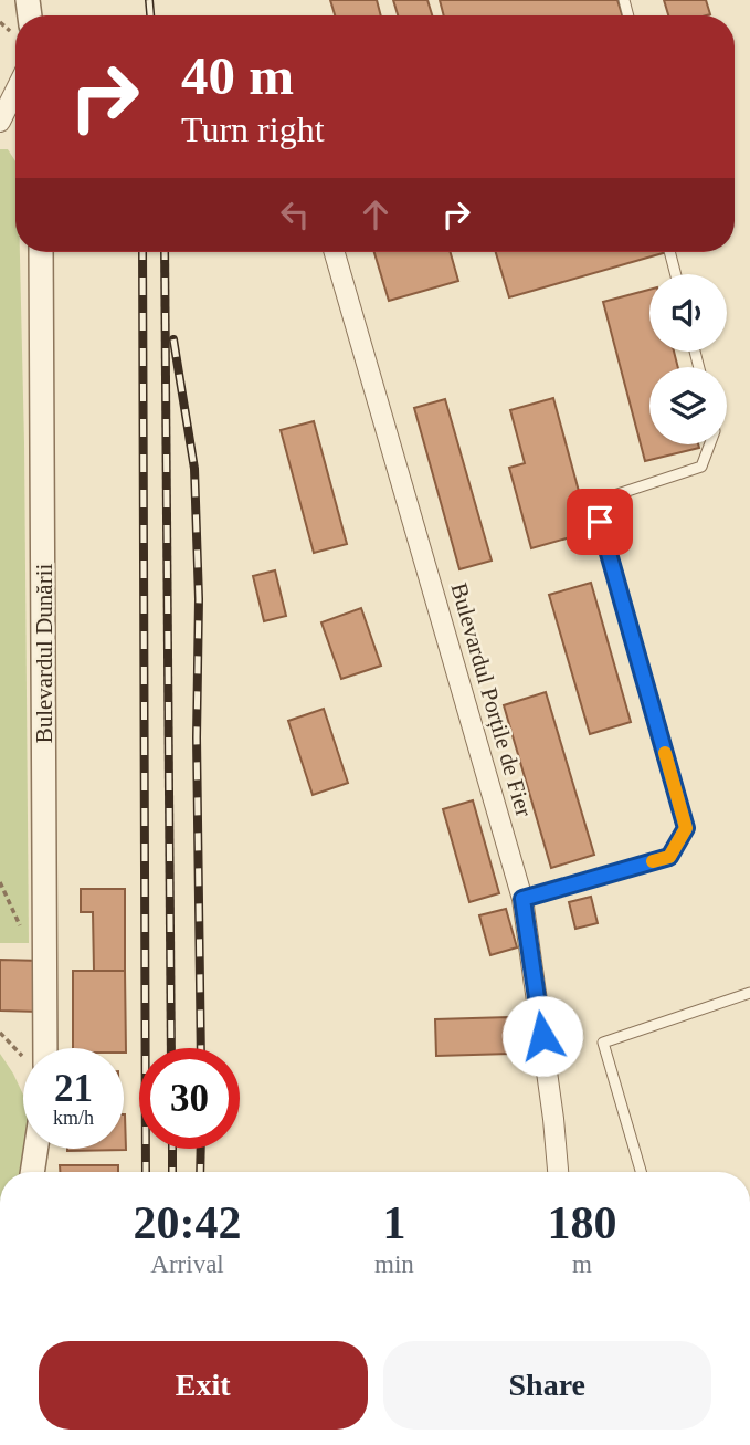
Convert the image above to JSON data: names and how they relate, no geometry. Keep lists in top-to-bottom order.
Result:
{
  "streets": {
    "street": ["Bulevardul Dunării", "Bulevardul Porțile de Fier"]
  },
  "page": {
    "turn": ["40 m", "Turn right"],
    "speed": "21 km/h",
    "limit": "30",
    "eta": [
      "20:42",
      "Arrival",
      "1",
      "min",
      "180",
      "m"
    ],
    "buttons": ["Exit", "Share"]
  }
}
